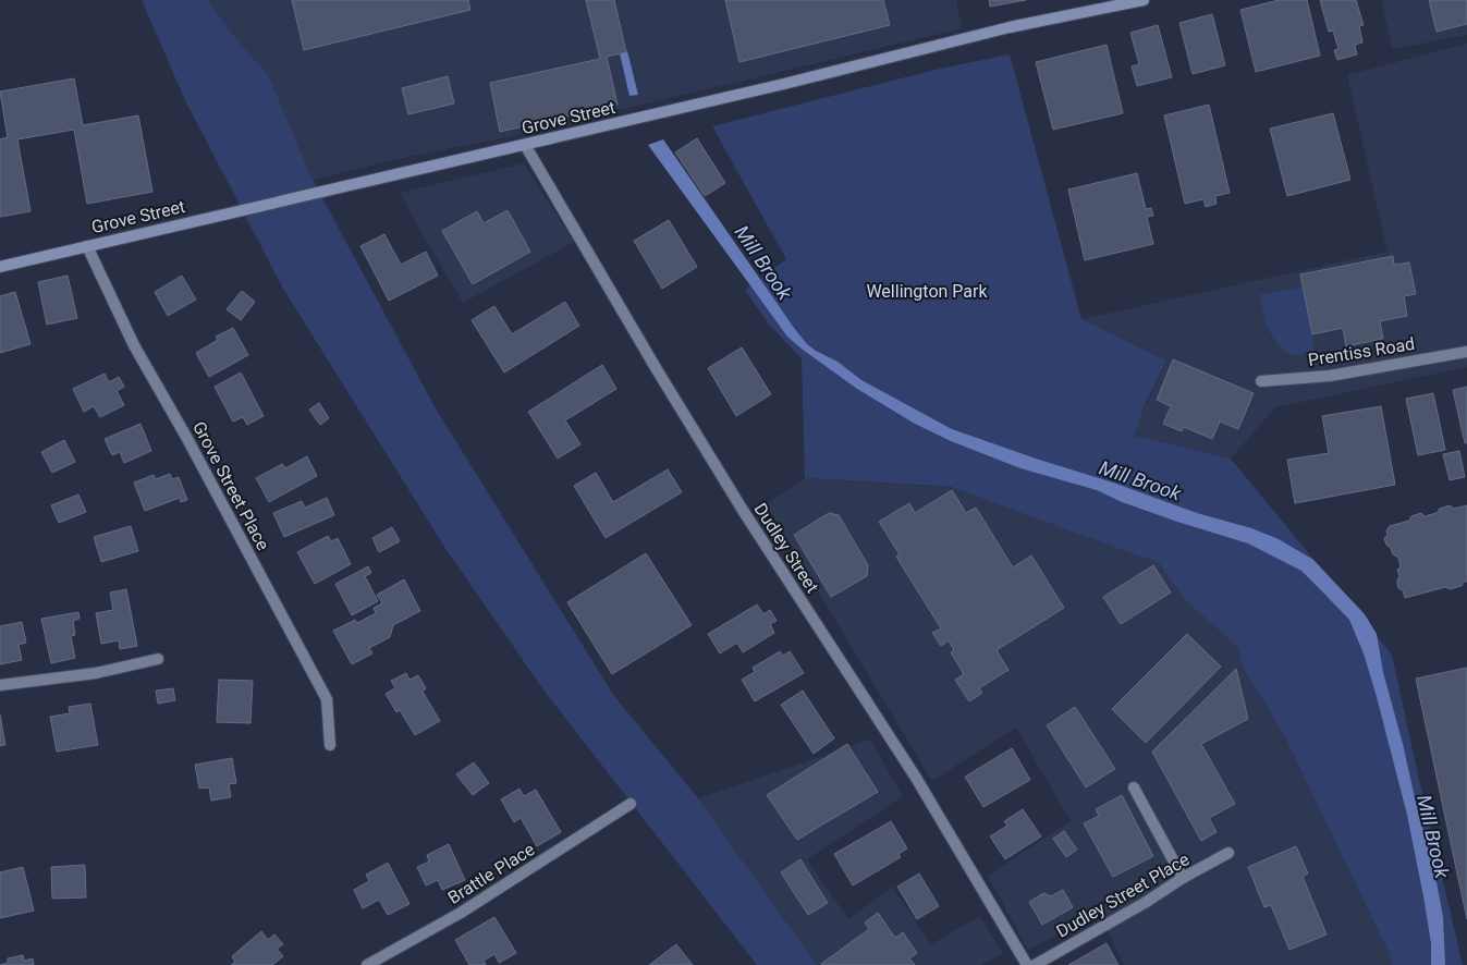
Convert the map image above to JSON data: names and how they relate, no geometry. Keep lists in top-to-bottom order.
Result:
{
  "streets": {
    "main road": ["Grove Street"],
    "street": [
      "Prentiss Road",
      "Grove Street Place",
      "Dudley Street",
      "Brattle Place",
      "Dudley Street Place"
    ]
  },
  "crossings": [
    ["Grove Street", "Grove Street Place"],
    ["Grove Street", "Dudley Street"]
  ],
  "water": ["Mill Brook"],
  "parks": ["Wellington Park"]
}
